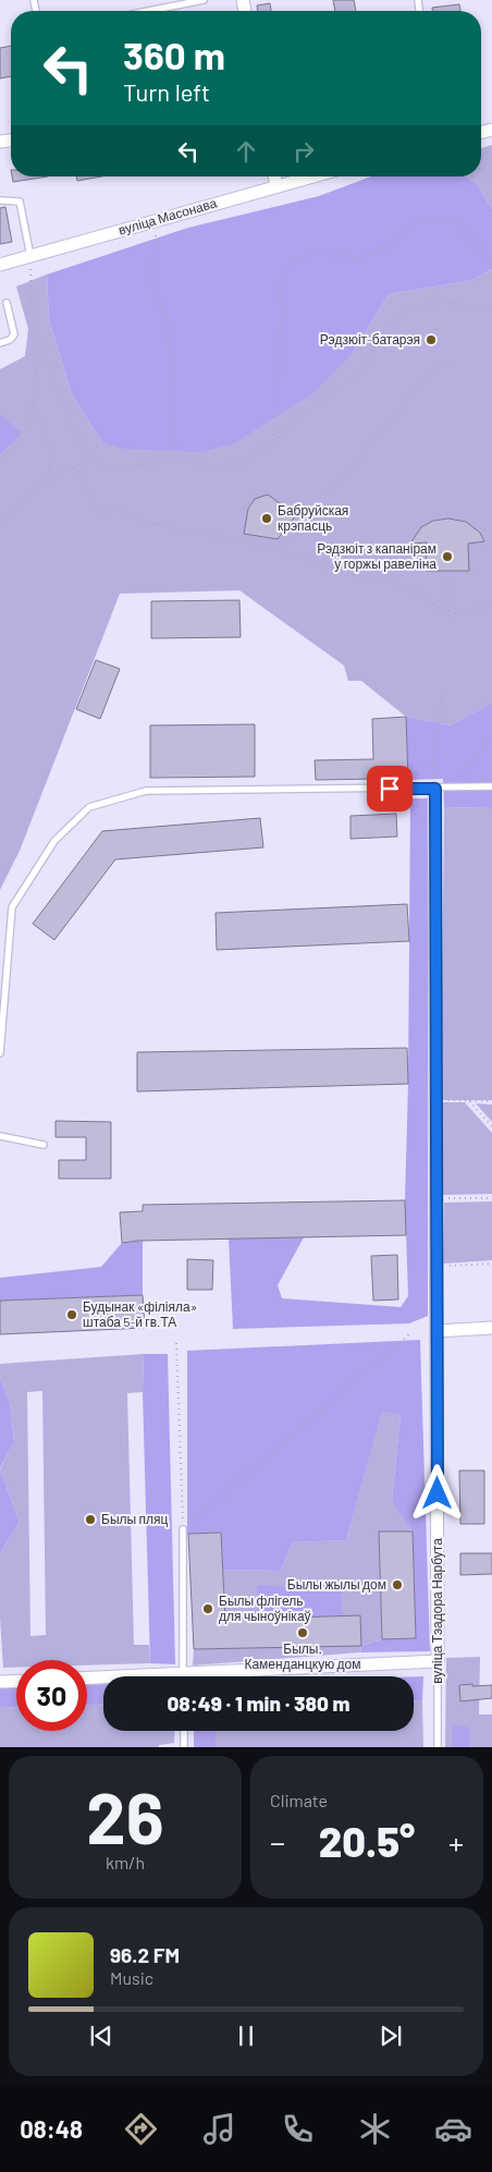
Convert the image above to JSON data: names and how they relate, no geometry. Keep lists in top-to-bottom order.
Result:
{
  "streets": {
    "street": ["вуліца Масонава", "вуліца Тэадора Нарбута"]
  },
  "places": [
    "Рэдзюіт-батарэя",
    "Бабруйская крэпасць",
    "Рэдзюіт з капанірам у горжы равеліна",
    "Будынак «філіяла» штаба 5-й гв.ТА",
    "Былы пляц",
    "Былы жылы дом",
    "Былы флігель для чыноўнікаў",
    "Былы. Каменданцкую дом"
  ],
  "page": {
    "turn": ["360 m", "Turn left"],
    "limit": "30",
    "trip": "08:49 · 1 min · 380 m",
    "tile": [
      ["26", "km/h"],
      "Climate"
    ],
    "heat": ["−", "20.5°", "+"],
    "song": ["96.2 FM", "Music"],
    "tabs": "08:48"
  }
}
